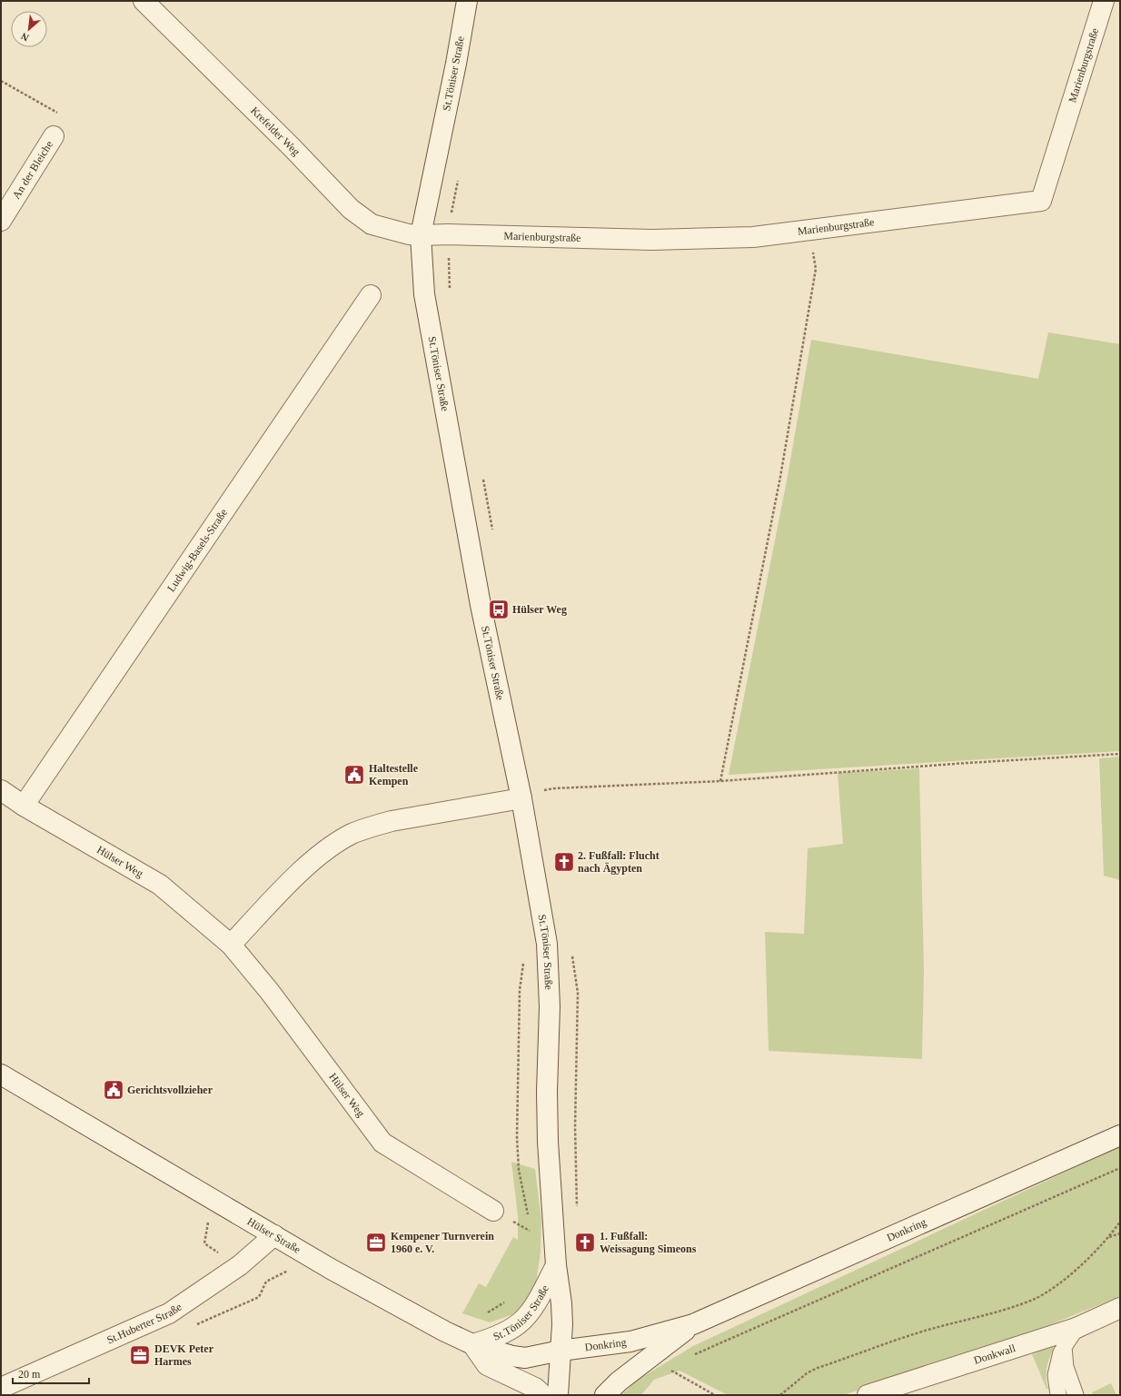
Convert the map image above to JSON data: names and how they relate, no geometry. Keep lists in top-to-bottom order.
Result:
{
  "streets": {
    "street": [
      "Marienburgstraße",
      "St.Töniser Straße",
      "Krefelder Weg",
      "An der Bleiche",
      "Ludwig-Basels-Straße",
      "Hülser Weg",
      "Donkring",
      "Hülser Straße",
      "St.Huberter Straße",
      "Donkwall"
    ]
  },
  "crossings": [
    ["Marienburgstraße", "St.Töniser Straße"],
    ["Marienburgstraße", "Krefelder Weg"],
    ["St.Töniser Straße", "Krefelder Weg"],
    ["St.Töniser Straße", "Donkring"],
    ["St.Töniser Straße", "Hülser Straße"],
    ["Ludwig-Basels-Straße", "Hülser Weg"],
    ["Donkring", "Hülser Straße"],
    ["Hülser Straße", "St.Huberter Straße"]
  ],
  "places": {
    "bus stop": ["Hülser Weg"],
    "public building": ["Haltestelle Kempen", "Gerichtsvollzieher"],
    "church": ["2. Fußfall: Flucht nach Ägypten", "1. Fußfall: Weissagung Simeons"],
    "office": ["Kempener Turnverein 1960 e. V.", "DEVK Peter Harmes"]
  },
  "scale_bar": "20 m",
  "north": "bottom left"
}
